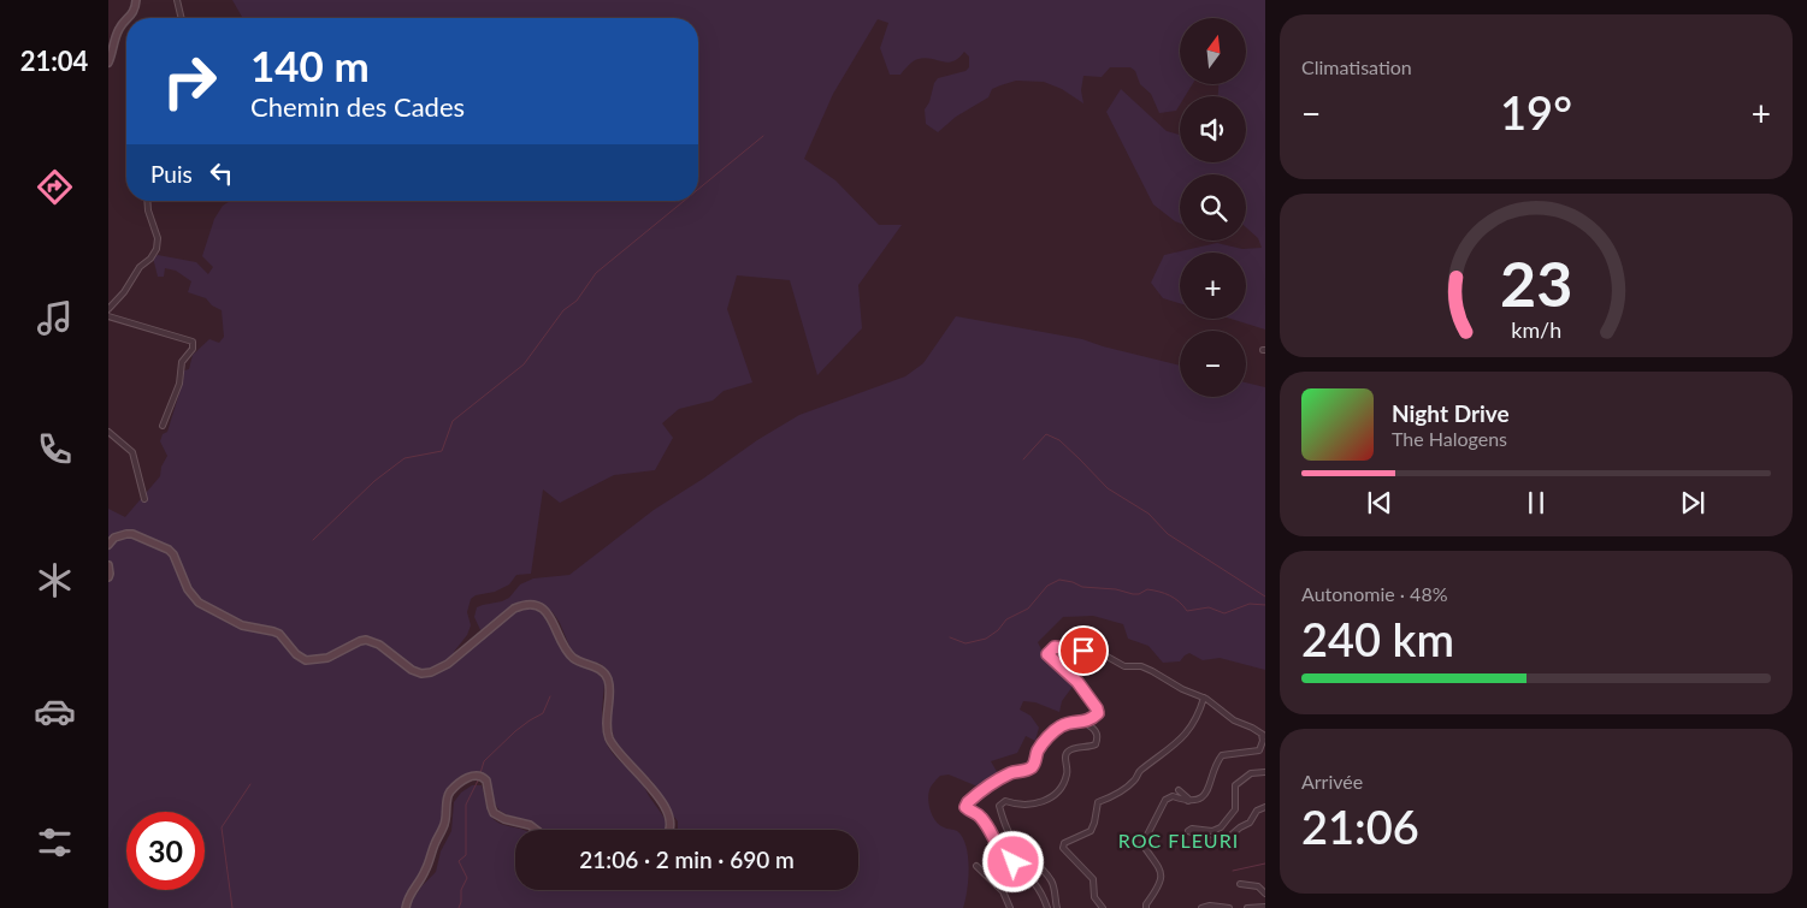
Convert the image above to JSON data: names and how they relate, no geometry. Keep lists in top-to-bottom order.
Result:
{
  "districts": ["ROC FLEURI"],
  "north": "top",
  "page": {
    "tabs": "21:04",
    "tile": [
      "Climatisation",
      ["Autonomie · 48%", "240 km"],
      ["Arrivée", "21:06"]
    ],
    "map_buttons": ["+", "−"],
    "turn": ["140 m", "Chemin des Cades"],
    "heat": ["−", "19°", "+"],
    "then": "Puis",
    "song": ["Night Drive", "The Halogens"],
    "limit": "30",
    "trip": "21:06 · 2 min · 690 m",
    "gauge": ["23", "km/h"]
  }
}
